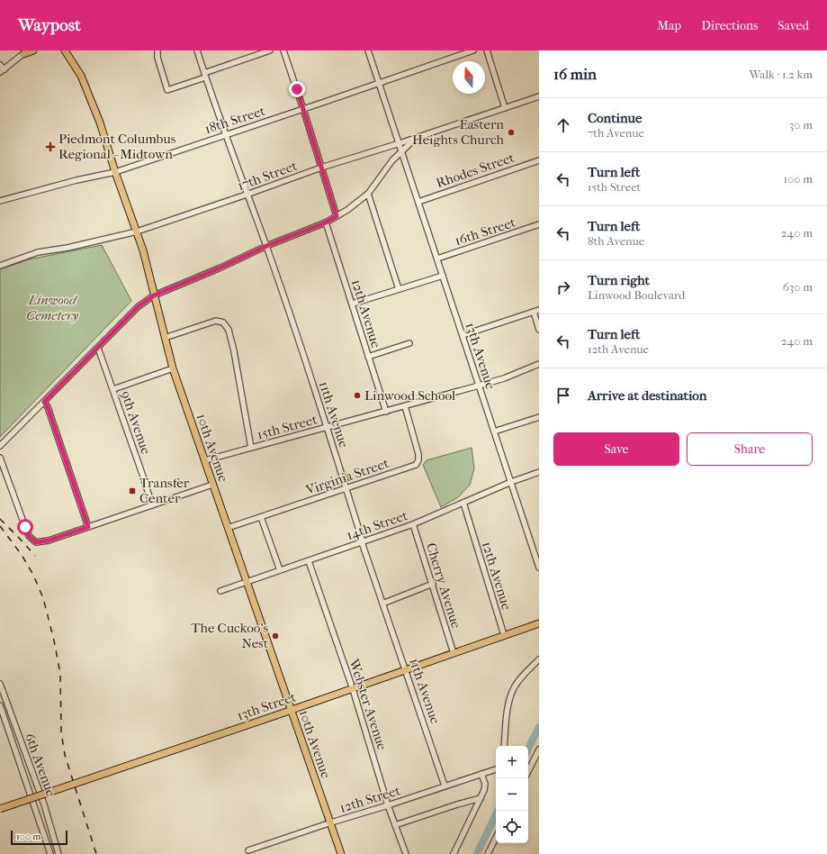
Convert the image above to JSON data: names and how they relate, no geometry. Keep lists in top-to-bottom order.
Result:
{
  "streets": {
    "main road": ["10th Avenue", "13th Street"],
    "street": [
      "18th Street",
      "Rhodes Street",
      "17th Street",
      "16th Street",
      "12th Avenue",
      "13th Avenue",
      "11th Avenue",
      "9th Avenue",
      "15th Street",
      "Virginia Street",
      "14th Street",
      "Cherry Avenue",
      "Webster Avenue",
      "6th Avenue",
      "12th Street"
    ]
  },
  "crossings": [
    ["18th Street", "13th Avenue"],
    ["18th Street", "11th Avenue"],
    ["18th Street", "10th Avenue"],
    ["Rhodes Street", "13th Avenue"],
    ["17th Street", "13th Avenue"],
    ["17th Street", "11th Avenue"],
    ["17th Street", "10th Avenue"],
    ["16th Street", "13th Avenue"],
    ["12th Avenue", "15th Street"],
    ["12th Avenue", "14th Street"],
    ["12th Avenue", "13th Street"],
    ["13th Avenue", "15th Street"],
    ["13th Avenue", "14th Street"],
    ["11th Avenue", "15th Street"],
    ["11th Avenue", "Virginia Street"],
    ["11th Avenue", "14th Street"],
    ["11th Avenue", "13th Street"],
    ["11th Avenue", "12th Street"],
    ["15th Street", "10th Avenue"],
    ["15th Street", "Virginia Street"],
    ["10th Avenue", "Virginia Street"],
    ["10th Avenue", "14th Street"],
    ["10th Avenue", "13th Street"],
    ["10th Avenue", "12th Street"],
    ["14th Street", "Cherry Avenue"],
    ["14th Street", "Webster Avenue"],
    ["Cherry Avenue", "13th Street"],
    ["Webster Avenue", "13th Street"],
    ["Webster Avenue", "12th Street"]
  ],
  "parks": ["Linwood Cemetery"],
  "places": {
    "other": ["Eastern Heights Church", "Linwood School", "The Cuckoo’s Nest"],
    "health": ["Piedmont Columbus Regional - Midtown"],
    "transit": ["Transfer Center"]
  },
  "scale_bar": "100 m",
  "north": "top",
  "page": {
    "header": "Waypost",
    "nav": ["Map", "Directions", "Saved"],
    "heading": ["16 min", "Walk · 1.2 km"],
    "list": [
      ["Continue", "7th Avenue", "30 m"],
      ["Turn left", "15th Street", "100 m"],
      ["Turn left", "8th Avenue", "240 m"],
      ["Turn right", "Linwood Boulevard", "630 m"],
      ["Turn left", "12th Avenue", "240 m"],
      "Arrive at destination"
    ],
    "buttons": ["Save", "Share"],
    "map_buttons": ["+", "−"],
    "scale": "100 m"
  }
}
